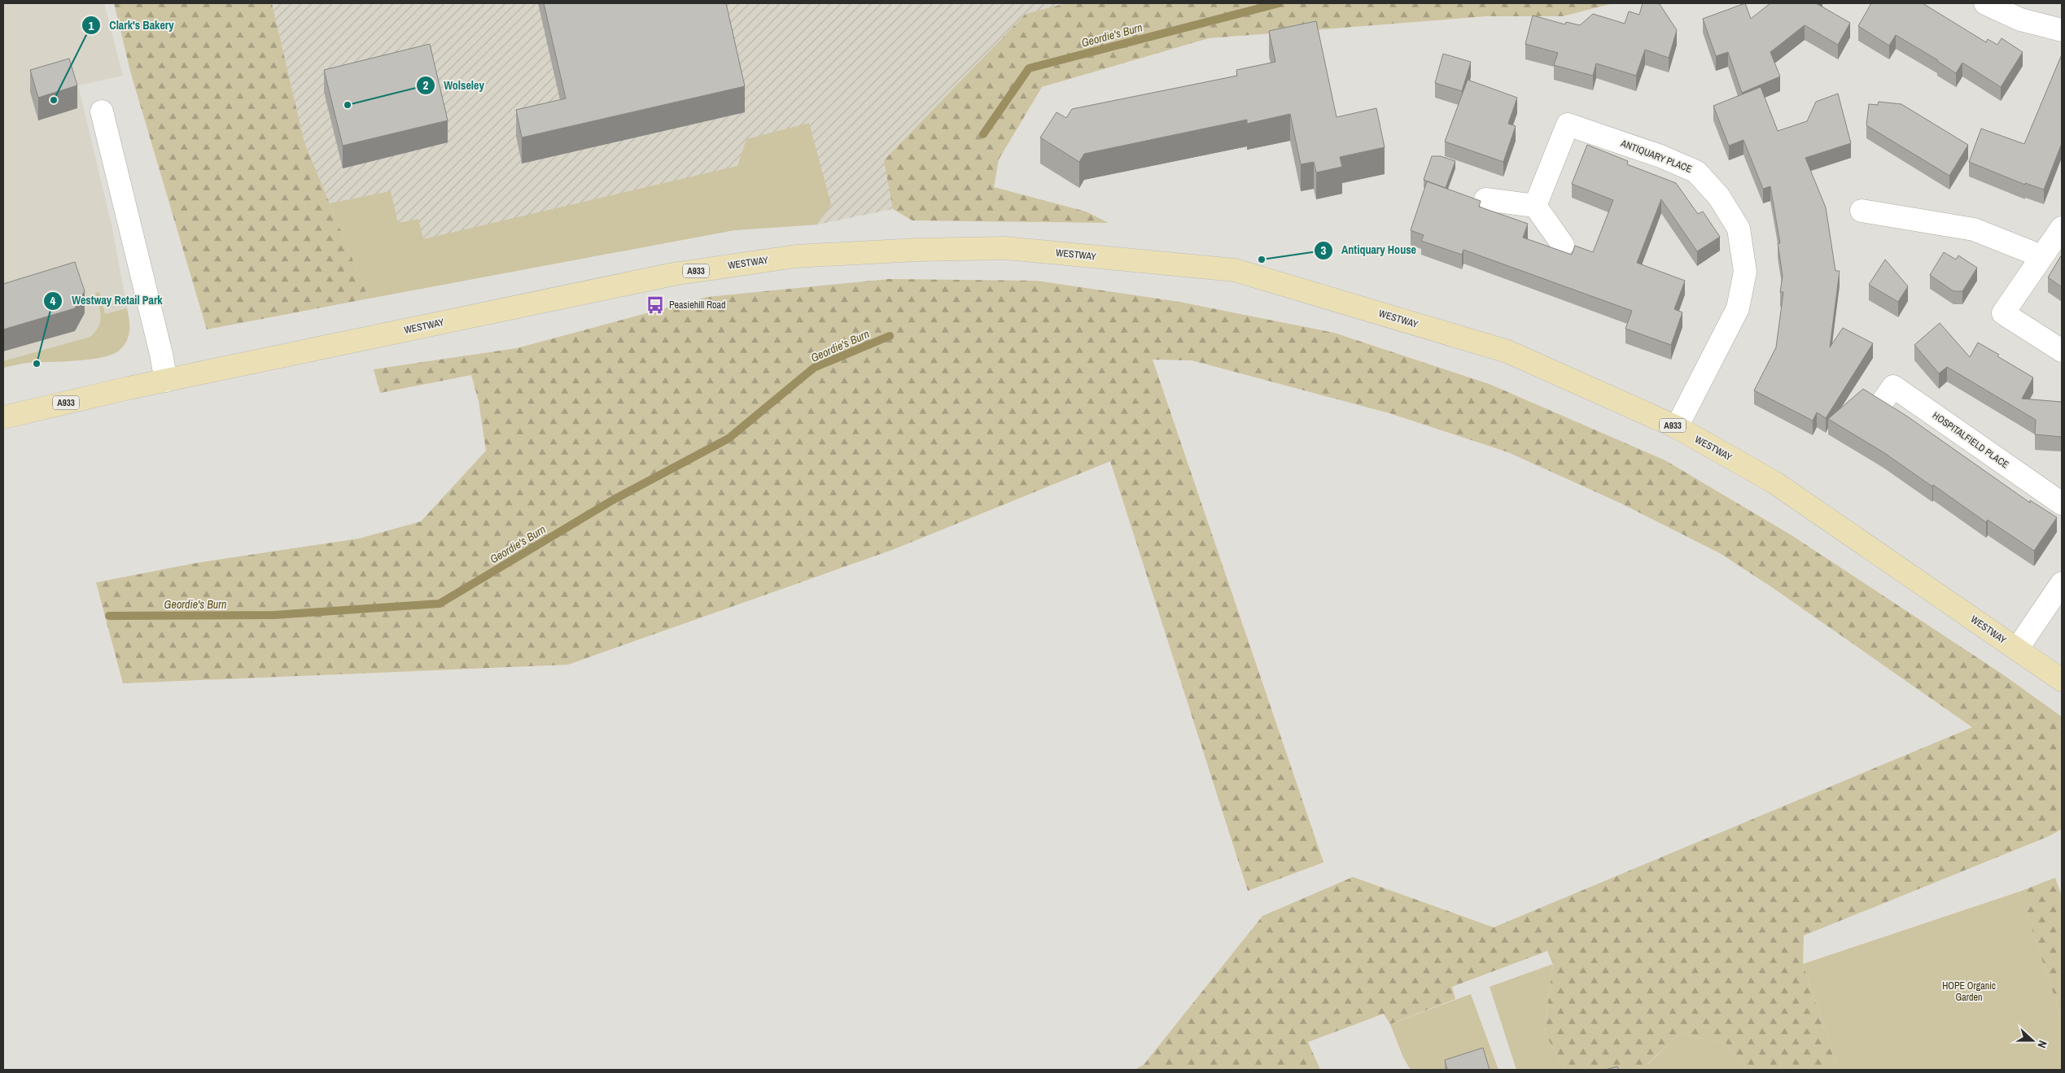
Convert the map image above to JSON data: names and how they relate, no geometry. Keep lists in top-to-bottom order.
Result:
{
  "streets": {
    "main road": ["WESTWAY", "A933"],
    "street": ["ANTIQUARY PLACE", "HOSPITALFIELD PLACE"]
  },
  "crossings": [
    ["ANTIQUARY PLACE", "WESTWAY"]
  ],
  "water": ["Geordie's Burn"],
  "parks": ["HOPE Organic Garden"],
  "places": {
    "other": [
      "Clark's Bakery",
      "Wolseley",
      "Antiquary House",
      "Westway Retail Park"
    ],
    "bus stop": ["Peasiehill Road"]
  },
  "north": "right"
}
